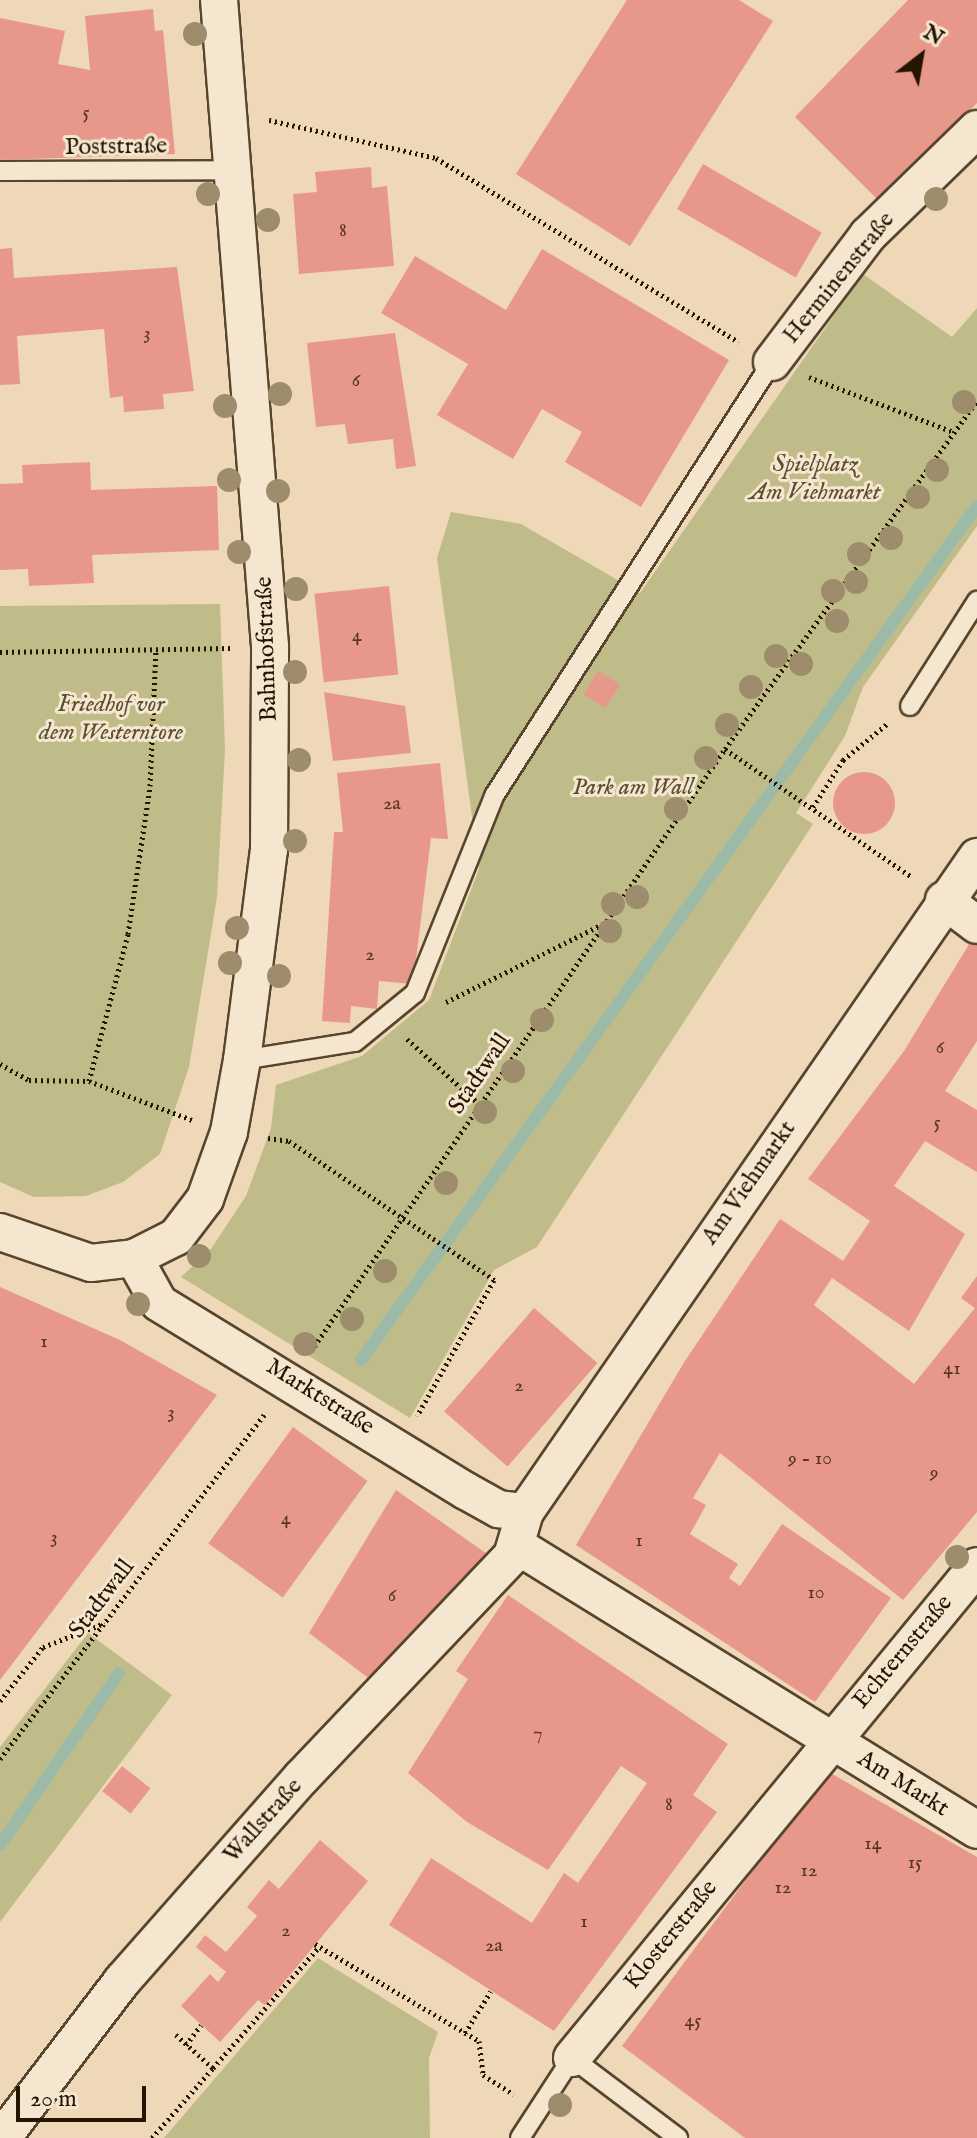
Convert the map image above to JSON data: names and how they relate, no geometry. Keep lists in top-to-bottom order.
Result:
{
  "streets": {
    "street": [
      "Herminenstraße",
      "Bahnhofstraße",
      "Am Viehmarkt",
      "Marktstraße",
      "Echternstraße",
      "Am Markt",
      "Wallstraße",
      "Klosterstraße"
    ],
    "lane": ["Poststraße"],
    "path": ["Stadtwall"]
  },
  "crossings": [
    ["Poststraße", "Bahnhofstraße"],
    ["Bahnhofstraße", "Marktstraße"],
    ["Stadtwall", "Marktstraße"],
    ["Am Viehmarkt", "Marktstraße"],
    ["Am Viehmarkt", "Wallstraße"],
    ["Marktstraße", "Echternstraße"],
    ["Marktstraße", "Am Markt"],
    ["Marktstraße", "Wallstraße"],
    ["Marktstraße", "Klosterstraße"],
    ["Echternstraße", "Am Markt"],
    ["Echternstraße", "Klosterstraße"],
    ["Am Markt", "Klosterstraße"]
  ],
  "parks": ["Spielplatz Am Viehmarkt", "Friedhof vor dem Westerntore", "Park am Wall"],
  "house_numbers": [
    "5",
    "8",
    "3",
    "6",
    "4",
    "2a",
    "2",
    "6",
    "5",
    "1",
    "41",
    "2",
    "3",
    "9 - 10",
    "9",
    "4",
    "3",
    "1",
    "10",
    "6",
    "7",
    "8",
    "14",
    "15",
    "12",
    "12",
    "1",
    "2",
    "2a",
    "45"
  ],
  "scale_bar": "20 m",
  "north": "top right"
}
